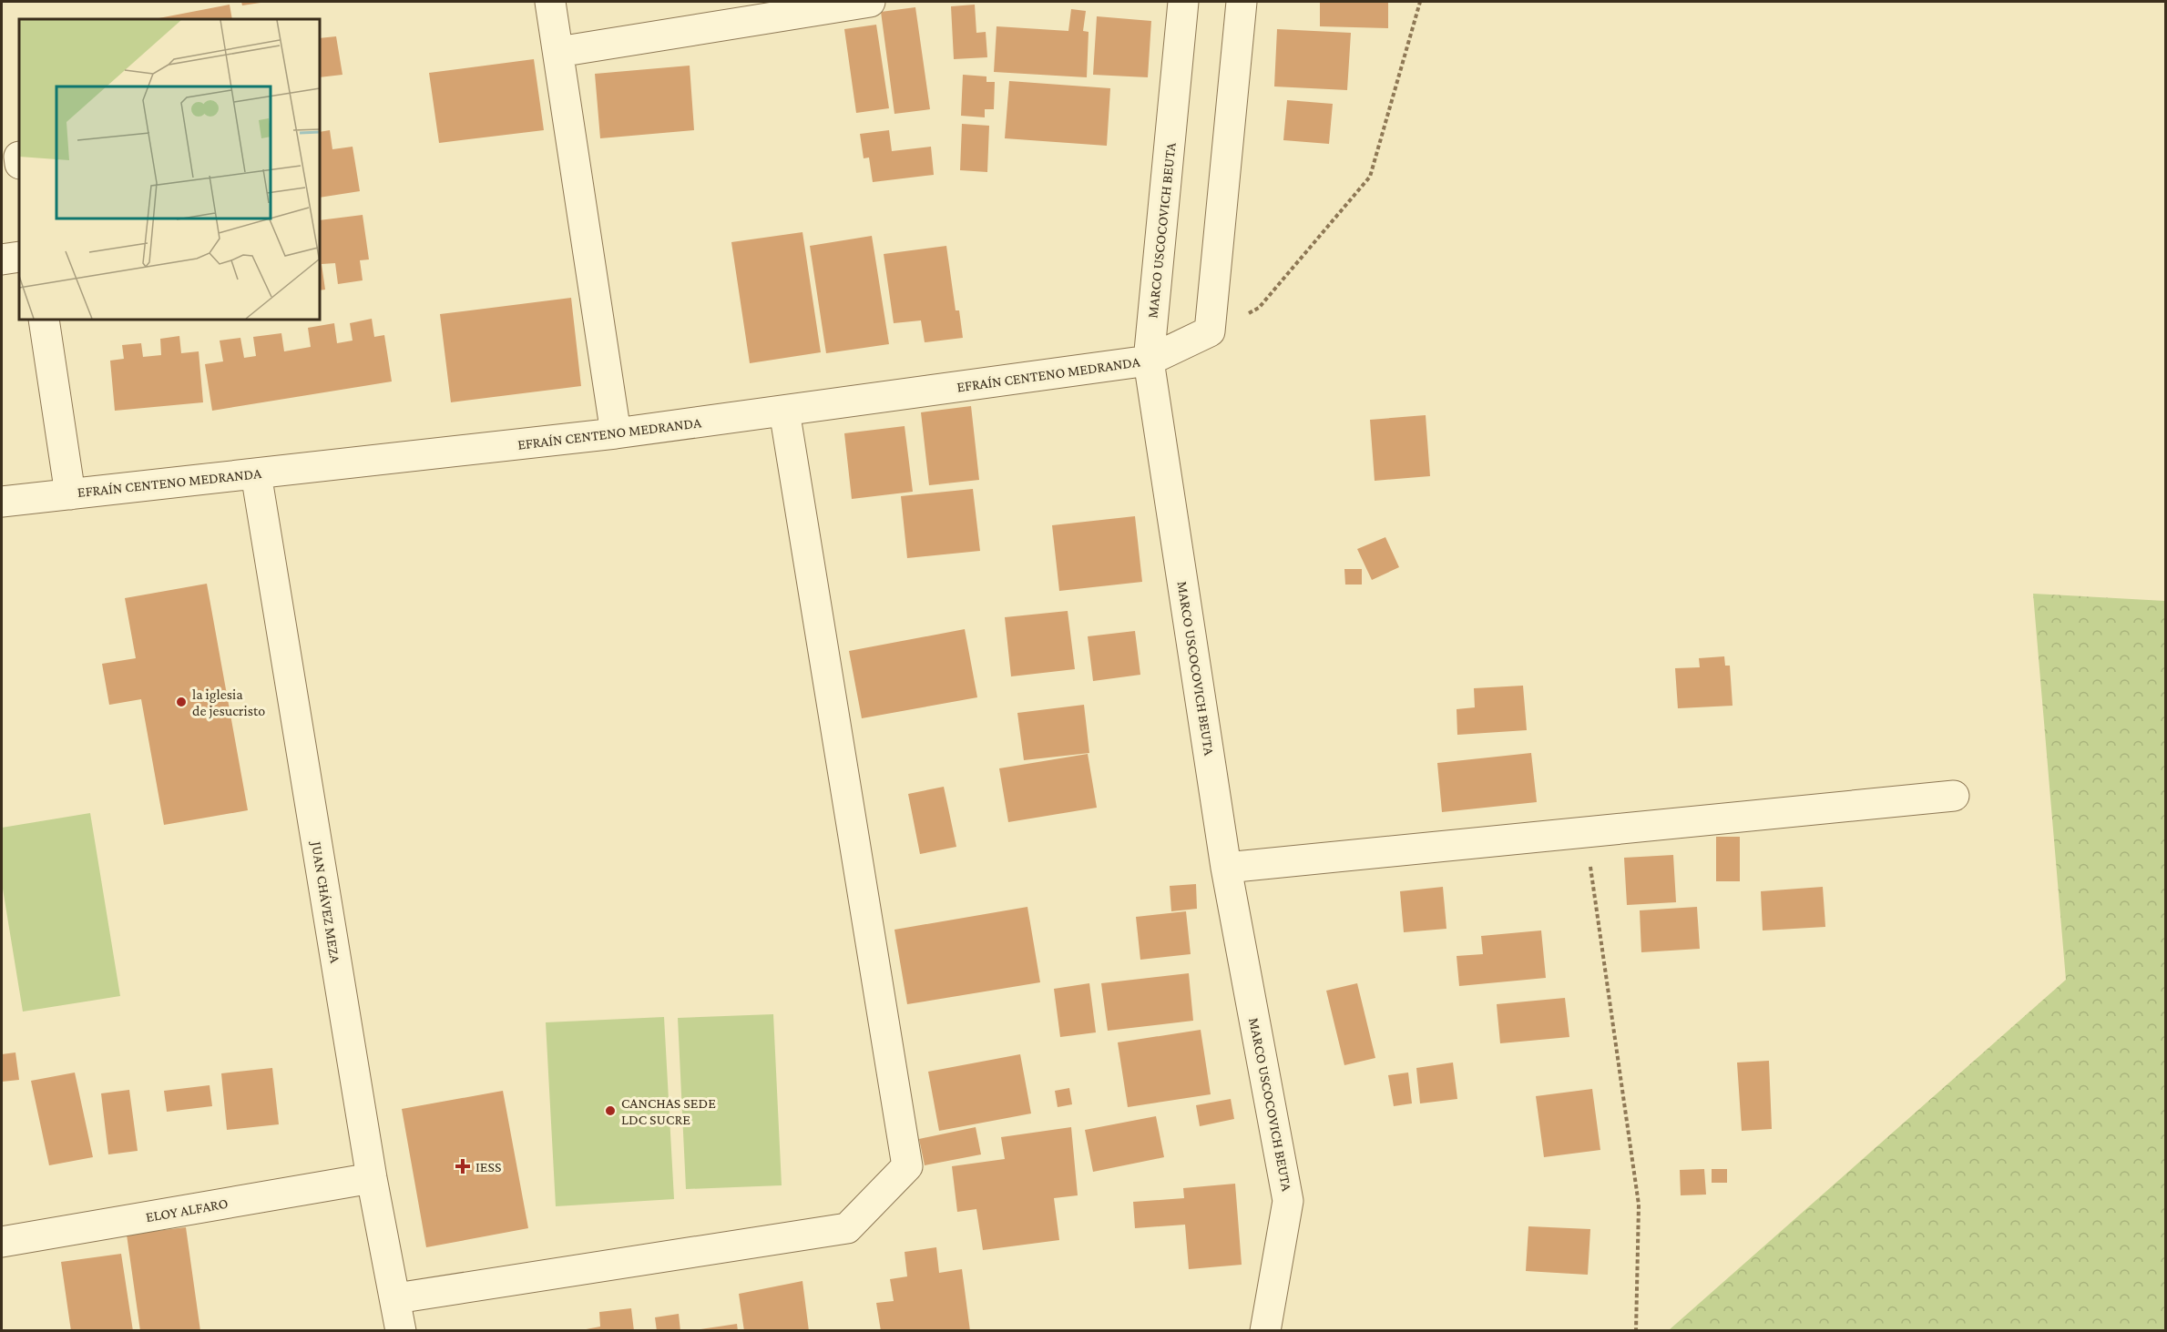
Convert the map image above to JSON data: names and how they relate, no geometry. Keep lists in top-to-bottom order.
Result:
{
  "streets": {
    "street": [
      "MARCO USCOCOVICH BEUTA",
      "EFRAÍN CENTENO MEDRANDA",
      "JUAN CHÁVEZ MEZA",
      "ELOY ALFARO"
    ]
  },
  "crossings": [
    ["MARCO USCOCOVICH BEUTA", "EFRAÍN CENTENO MEDRANDA"],
    ["EFRAÍN CENTENO MEDRANDA", "JUAN CHÁVEZ MEZA"],
    ["JUAN CHÁVEZ MEZA", "ELOY ALFARO"]
  ],
  "places": {
    "other": ["la iglesia de jesucristo", "CANCHAS SEDE LDC SUCRE"],
    "health": ["IESS"]
  }
}
